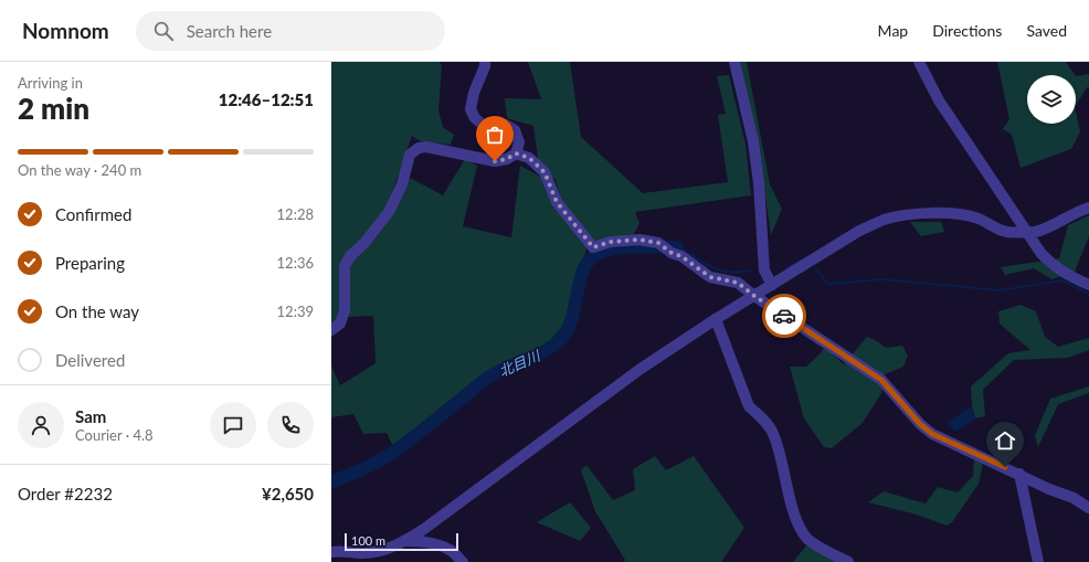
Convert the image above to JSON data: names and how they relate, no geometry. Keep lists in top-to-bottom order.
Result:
{
  "water": ["北目川"],
  "scale_bar": "100 m",
  "page": {
    "header": "Nomnom",
    "search": "Search here",
    "nav": ["Map", "Directions", "Saved"],
    "heading": ["2 min", "Arriving in", "12:46–12:51"],
    "panel": [
      "Sam",
      "Courier · 4.8",
      "Order #2232",
      "¥2,650"
    ],
    "bar": "On the way · 240 m",
    "list": [
      ["Confirmed", "12:28"],
      ["Preparing", "12:36"],
      ["On the way", "12:39"],
      "Delivered"
    ],
    "scale": "100 m"
  }
}
